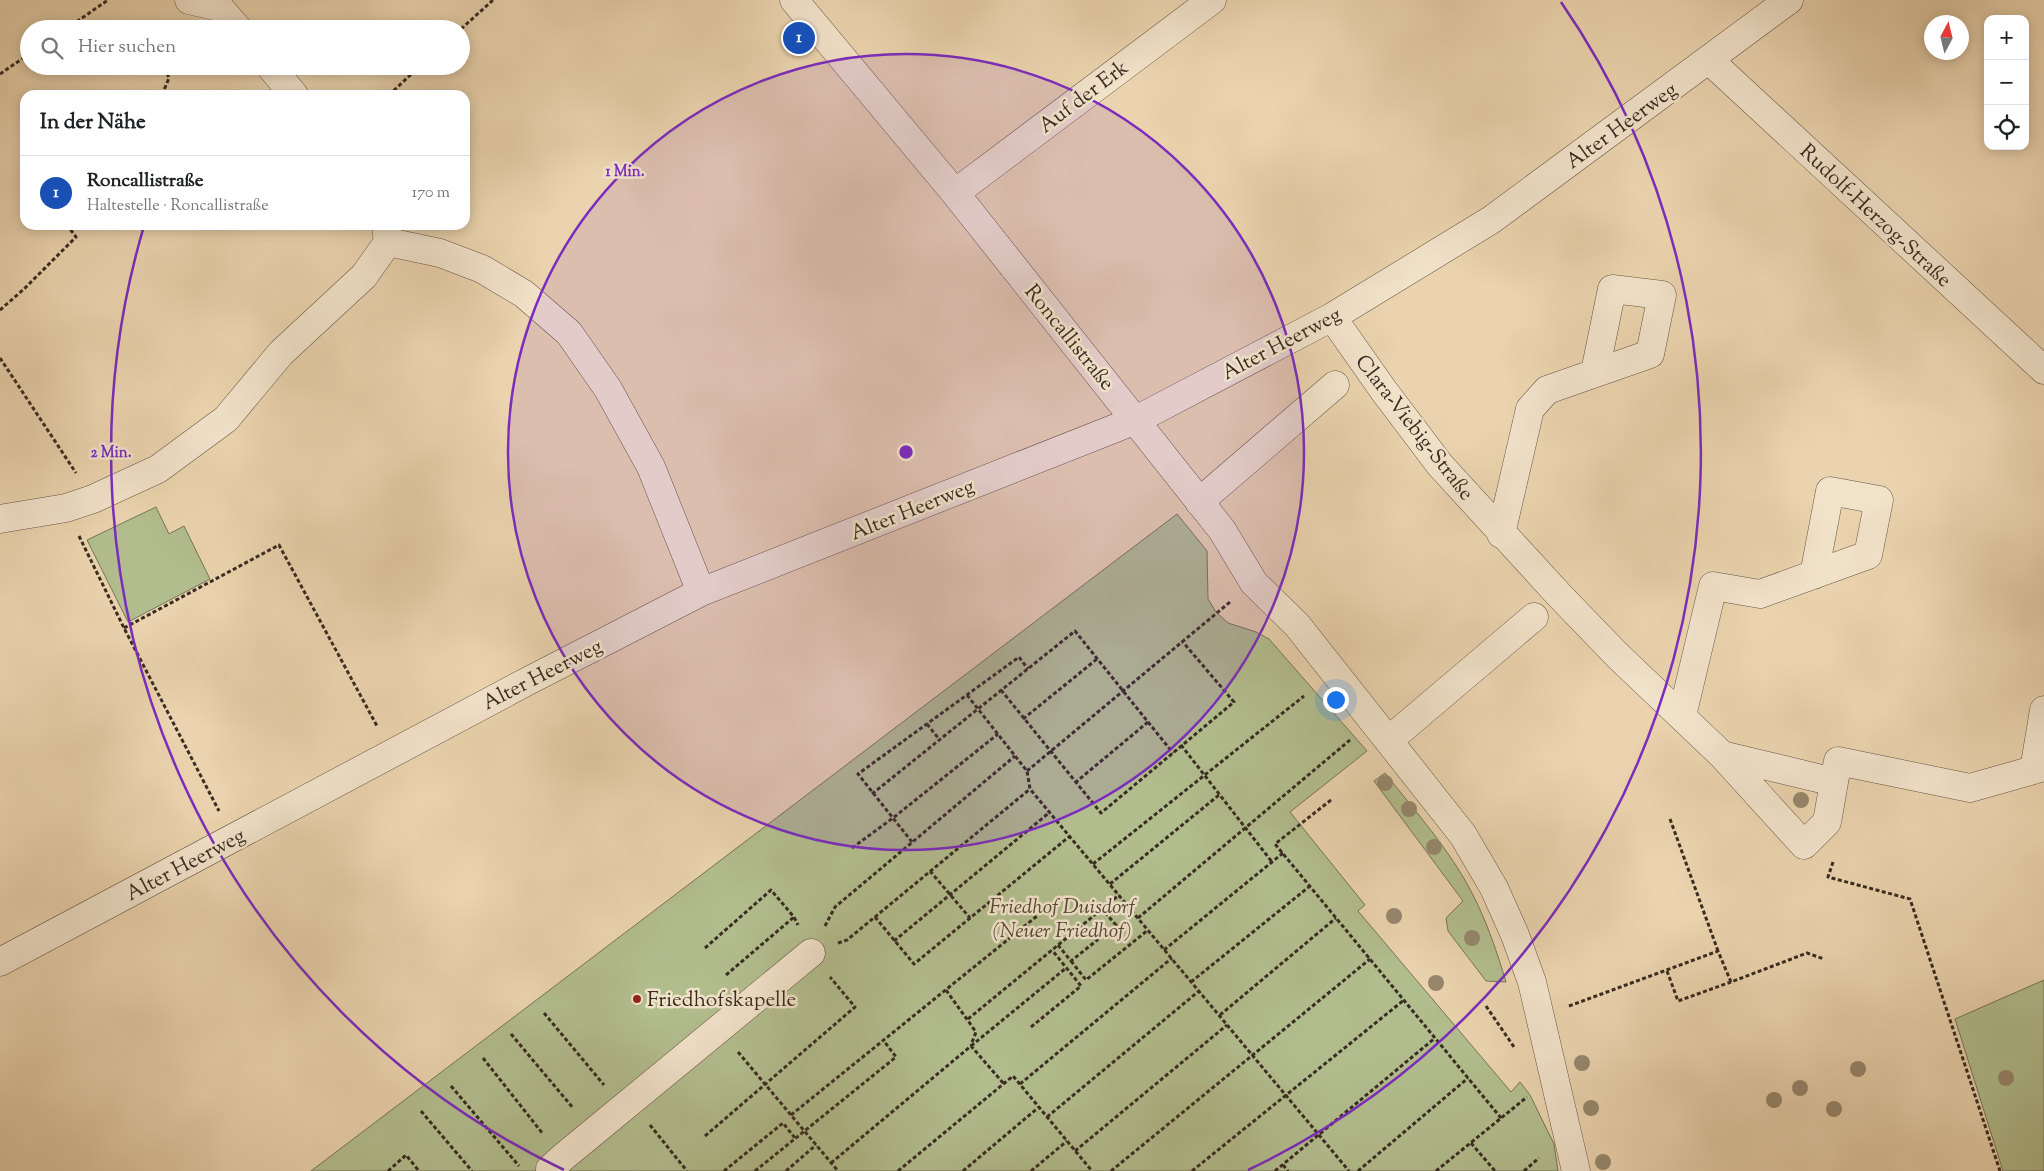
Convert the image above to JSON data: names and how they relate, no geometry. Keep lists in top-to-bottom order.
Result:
{
  "streets": {
    "street": [
      "Auf der Erk",
      "Alter Heerweg",
      "Rudolf-Herzog-Straße",
      "Roncallistraße",
      "Clara-Viebig-Straße"
    ]
  },
  "crossings": [
    ["Auf der Erk", "Roncallistraße"],
    ["Alter Heerweg", "Rudolf-Herzog-Straße"],
    ["Alter Heerweg", "Roncallistraße"],
    ["Alter Heerweg", "Clara-Viebig-Straße"]
  ],
  "parks": ["Friedhof Duisdorf (Neuer Friedhof)"],
  "places": ["Friedhofskapelle"],
  "north": "top",
  "page": {
    "map_buttons": ["+", "−"],
    "pins": "1",
    "search": "Hier suchen",
    "heading": "In der Nähe",
    "list": [
      {
        "mark": "1",
        "name": "Roncallistraße",
        "note": "Haltestelle · Roncallistraße",
        "value": "170 m"
      }
    ]
  },
  "rings": ["1 Min.", "2 Min."]
}
